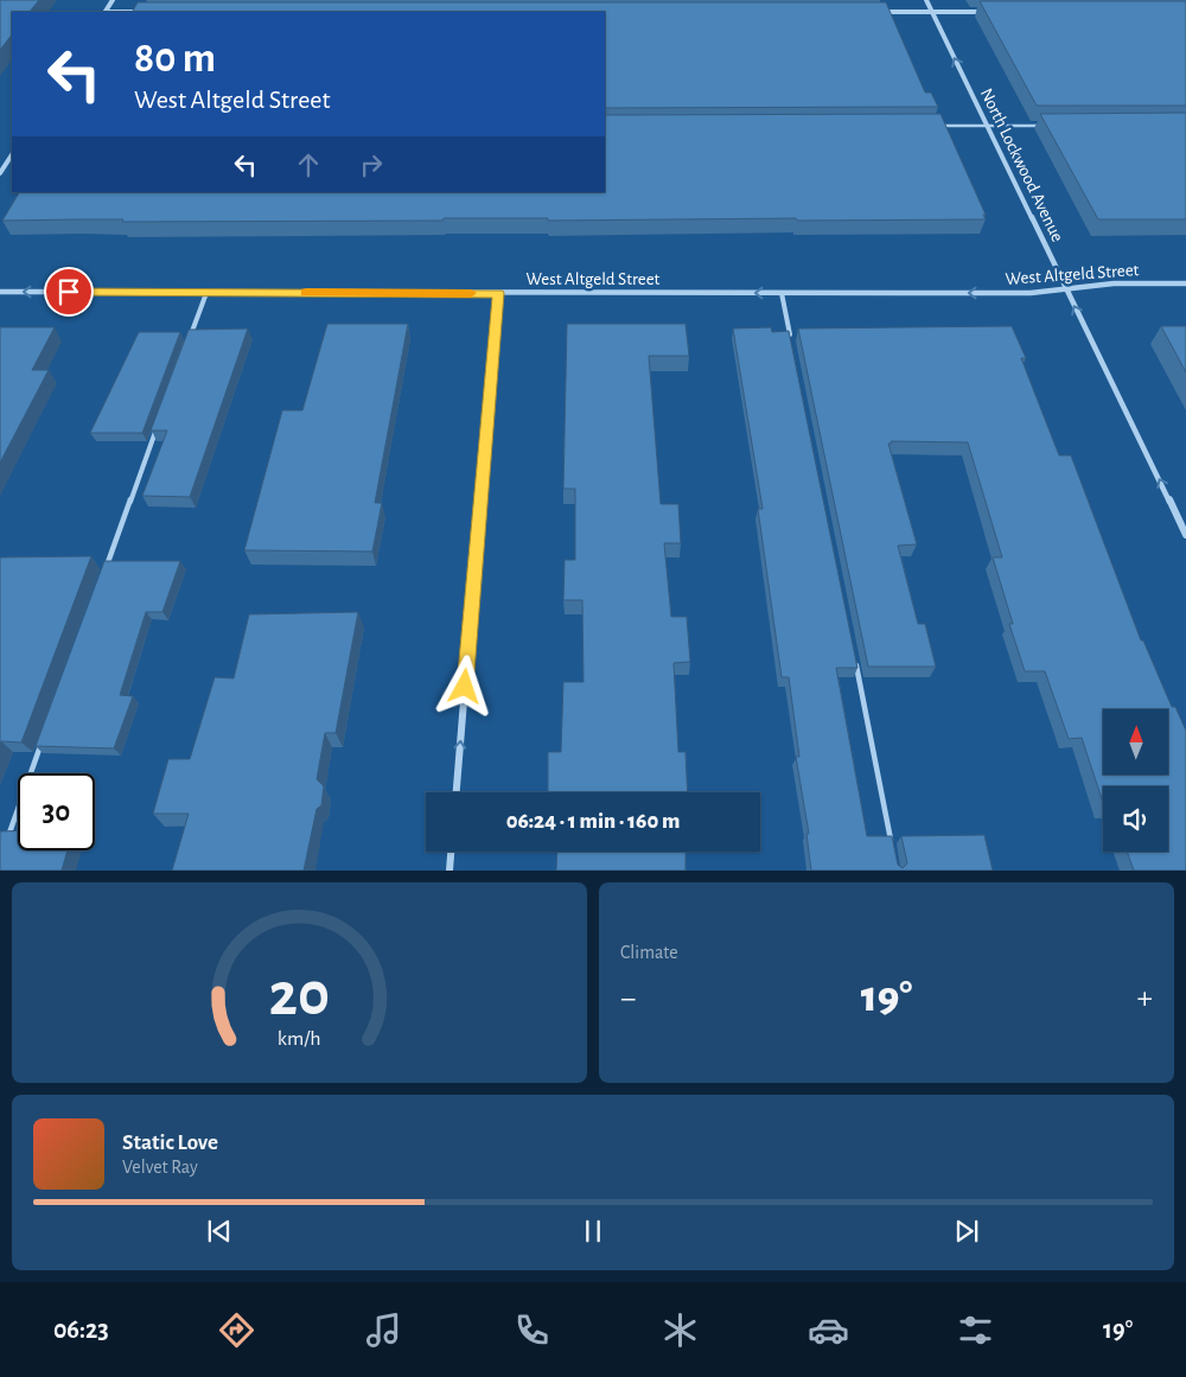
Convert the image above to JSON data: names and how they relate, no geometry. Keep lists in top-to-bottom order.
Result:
{
  "streets": {
    "street": ["North Lockwood Avenue", "West Altgeld Street"]
  },
  "crossings": [
    ["North Lockwood Avenue", "West Altgeld Street"]
  ],
  "one_way": ["North Lockwood Avenue", "West Altgeld Street"],
  "north": "top",
  "page": {
    "turn": ["80 m", "West Altgeld Street"],
    "limit": "30",
    "trip": "06:24 · 1 min · 160 m",
    "tile": "Climate",
    "heat": ["−", "19°", "+"],
    "song": ["Static Love", "Velvet Ray"],
    "tabs": ["06:23", "19°"],
    "gauge": ["20", "km/h"]
  }
}
